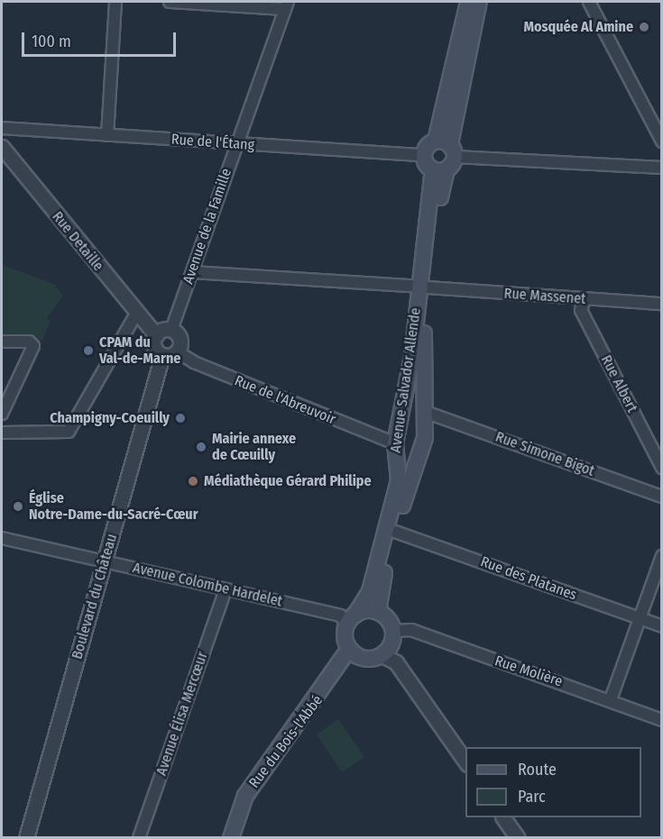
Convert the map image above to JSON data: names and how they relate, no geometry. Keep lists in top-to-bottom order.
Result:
{
  "streets": {
    "main road": ["Avenue Salvador Allende", "Rue du Bois-l'Abbé"],
    "street": [
      "Rue de l'Étang",
      "Avenue de la Famille",
      "Rue Detaille",
      "Rue Massenet",
      "Rue Albert",
      "Rue de l'Abreuvoir",
      "Rue Simone Bigot",
      "Rue des Platanes",
      "Avenue Colombe Hardelet",
      "Boulevard du Château",
      "Rue Molière",
      "Avenue Élisa Mercœur"
    ]
  },
  "crossings": [
    ["Rue de l'Étang", "Avenue de la Famille"],
    ["Rue de l'Étang", "Avenue Salvador Allende"],
    ["Avenue de la Famille", "Rue Detaille"],
    ["Avenue de la Famille", "Rue Massenet"],
    ["Avenue de la Famille", "Rue de l'Abreuvoir"],
    ["Avenue de la Famille", "Boulevard du Château"],
    ["Rue Detaille", "Rue de l'Abreuvoir"],
    ["Rue Detaille", "Boulevard du Château"],
    ["Rue Massenet", "Avenue Salvador Allende"],
    ["Rue Massenet", "Rue Albert"],
    ["Avenue Salvador Allende", "Rue de l'Abreuvoir"],
    ["Avenue Salvador Allende", "Rue Simone Bigot"],
    ["Avenue Salvador Allende", "Rue des Platanes"],
    ["Avenue Salvador Allende", "Avenue Colombe Hardelet"],
    ["Avenue Salvador Allende", "Rue Molière"],
    ["Avenue Salvador Allende", "Rue du Bois-l'Abbé"],
    ["Rue de l'Abreuvoir", "Boulevard du Château"],
    ["Avenue Colombe Hardelet", "Boulevard du Château"],
    ["Avenue Colombe Hardelet", "Rue Molière"],
    ["Avenue Colombe Hardelet", "Avenue Élisa Mercœur"],
    ["Avenue Colombe Hardelet", "Rue du Bois-l'Abbé"],
    ["Rue Molière", "Rue du Bois-l'Abbé"]
  ],
  "places": [
    "Mosquée Al Amine",
    "CPAM du Val-de-Marne",
    "Champigny-Coeuilly",
    "Mairie annexe de Cœuilly",
    "Médiathèque Gérard Philipe",
    "Église Notre-Dame-du-Sacré-Cœur"
  ],
  "legend": ["Route", "Parc"],
  "scale_bar": "100 m"
}
